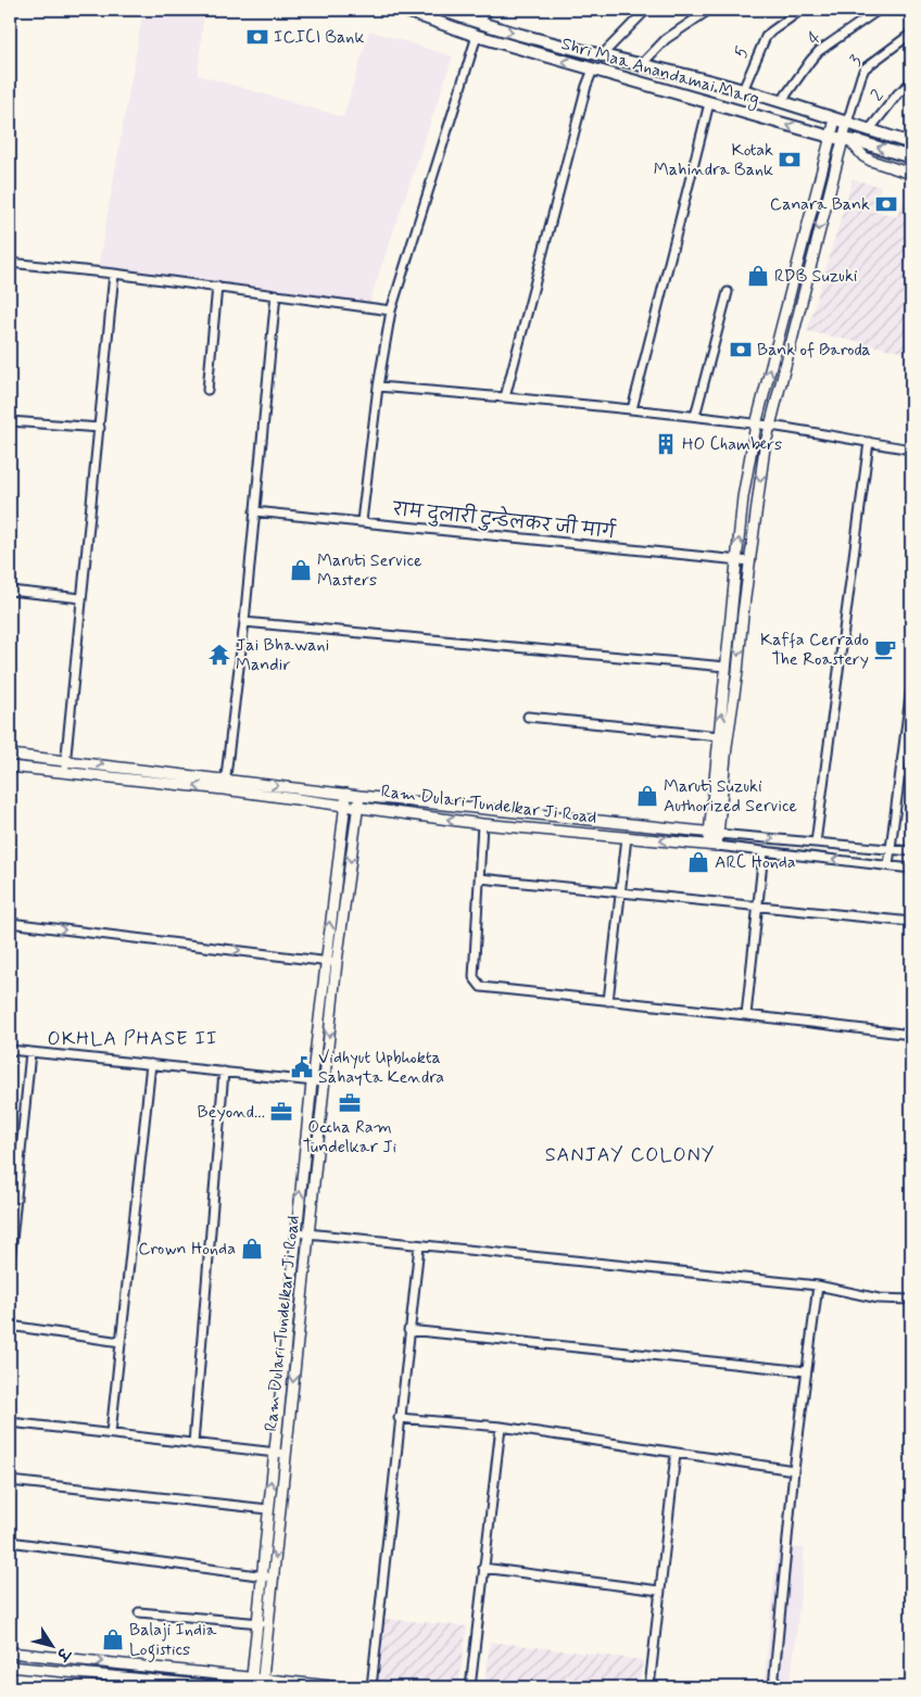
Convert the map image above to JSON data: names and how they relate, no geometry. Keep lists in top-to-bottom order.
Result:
{
  "streets": {
    "main road": ["Shri Maa Anandamai Marg"],
    "street": [
      "4",
      "5",
      "3",
      "2",
      "राम दुलारी टुन्डेलकर जी मार्ग",
      "Ram Dulari Tundelkar Ji Road"
    ]
  },
  "crossings": [
    ["4", "Shri Maa Anandamai Marg"],
    ["5", "Shri Maa Anandamai Marg"],
    ["3", "Shri Maa Anandamai Marg"],
    ["Shri Maa Anandamai Marg", "2"]
  ],
  "districts": ["OKHLA PHASE II", "SANJAY COLONY"],
  "places": {
    "bank": [
      "ICICI Bank",
      "Kotak Mahindra Bank",
      "Canara Bank",
      "Bank of Baroda"
    ],
    "shop": [
      "RDB Suzuki",
      "Maruti Service Masters",
      "Maruti Suzuki Authorized Service",
      "ARC Honda",
      "Crown Honda",
      "Balaji India Logistics"
    ],
    "building": ["HO Chambers"],
    "cafe": ["Kaffa Cerrado The Roastery"],
    "temple": ["Jai Bhawani Mandir"],
    "public building": ["Vidhyut Upbhokta Sahayta Kendra"],
    "office": ["Occha Ram Tundelkar Ji", "Beyond..."]
  },
  "north": "bottom right"
}
